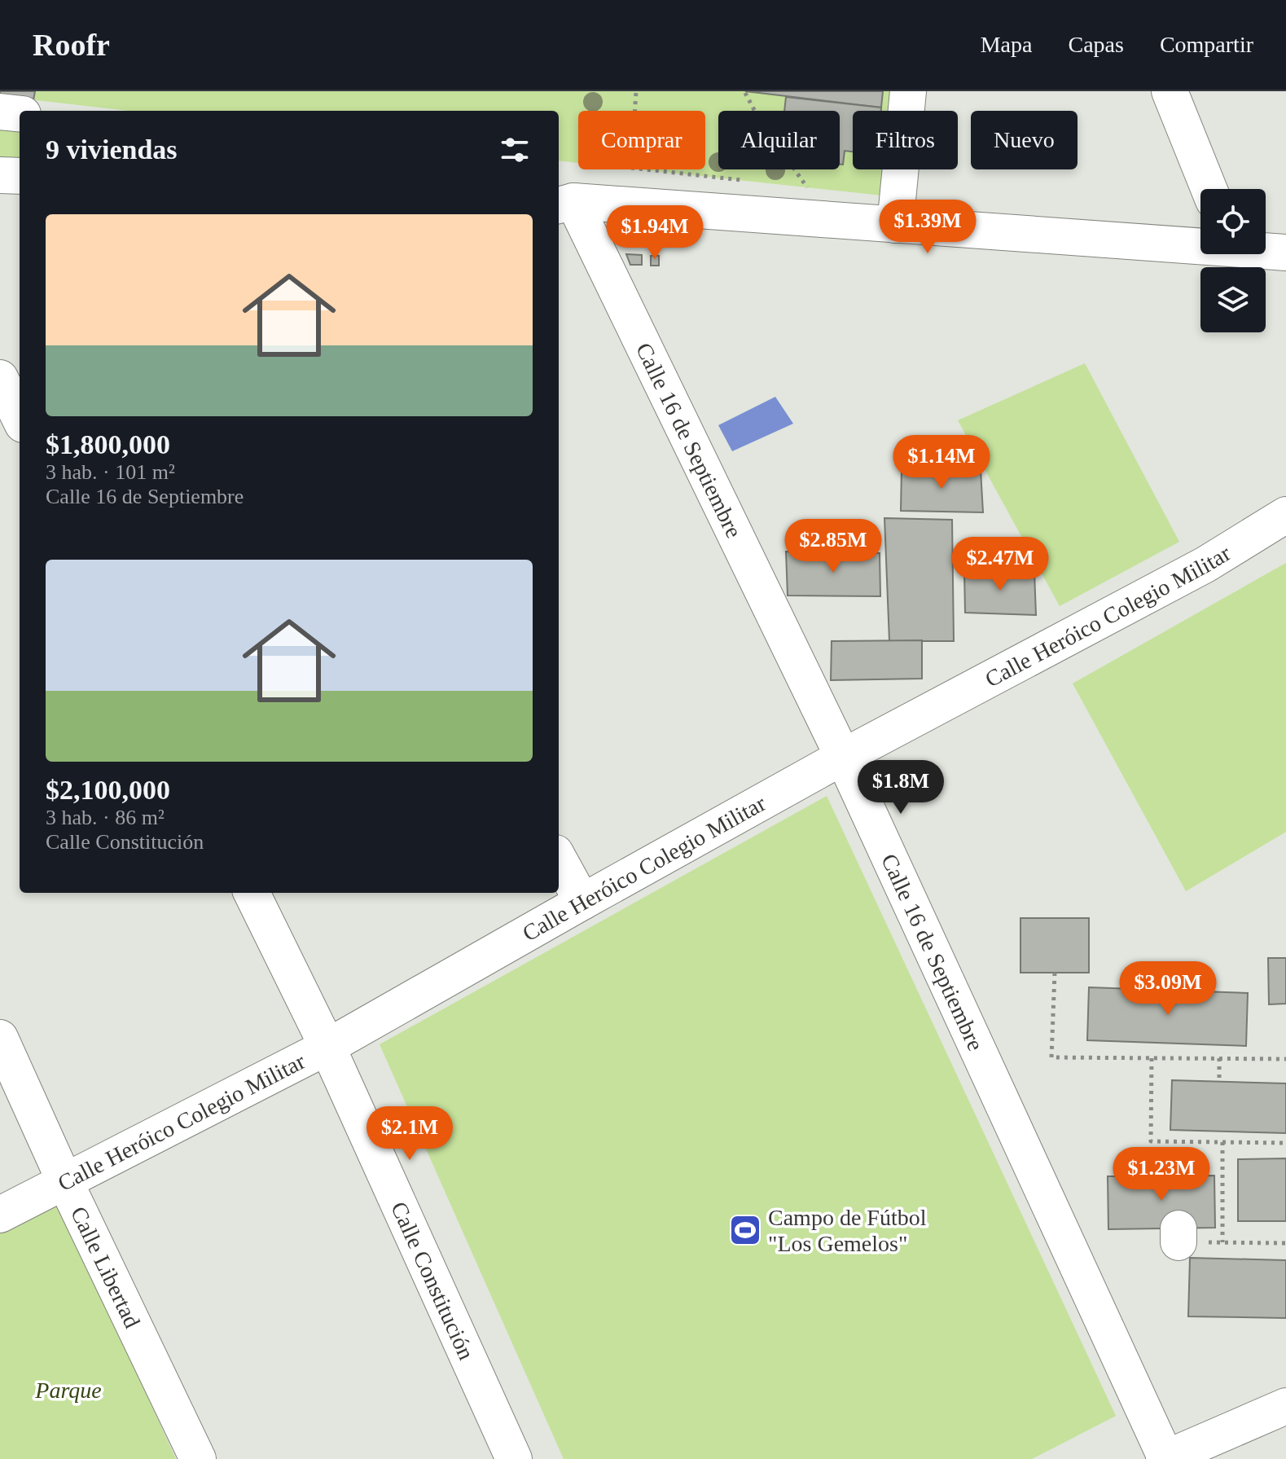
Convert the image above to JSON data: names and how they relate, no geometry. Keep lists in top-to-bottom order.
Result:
{
  "streets": {
    "street": [
      "Calle 16 de Septiembre",
      "Calle Heróico Colegio Militar",
      "Calle Libertad",
      "Calle Constitución"
    ]
  },
  "crossings": [
    ["Calle 16 de Septiembre", "Calle Heróico Colegio Militar"],
    ["Calle Heróico Colegio Militar", "Calle Libertad"],
    ["Calle Heróico Colegio Militar", "Calle Constitución"]
  ],
  "parks": ["Parque"],
  "places": {
    "sports": ["Campo de Fútbol \"Los Gemelos\""]
  },
  "page": {
    "header": "Roofr",
    "nav": ["Mapa", "Capas", "Compartir"],
    "chip": [
      "Comprar",
      "Alquilar",
      "Filtros",
      "Nuevo"
    ],
    "heading": "9 viviendas",
    "list": [
      {
        "name": "$1,800,000",
        "note": "3 hab. · 101 m² · Calle 16 de Septiembre"
      },
      {
        "name": "$2,100,000",
        "note": "3 hab. · 86 m² · Calle Constitución"
      }
    ],
    "price": [
      "$1.39M",
      "$1.94M",
      "$1.14M",
      "$2.85M",
      "$2.47M",
      "$1.8M",
      "$3.09M",
      "$2.1M",
      "$1.23M"
    ]
  }
}
